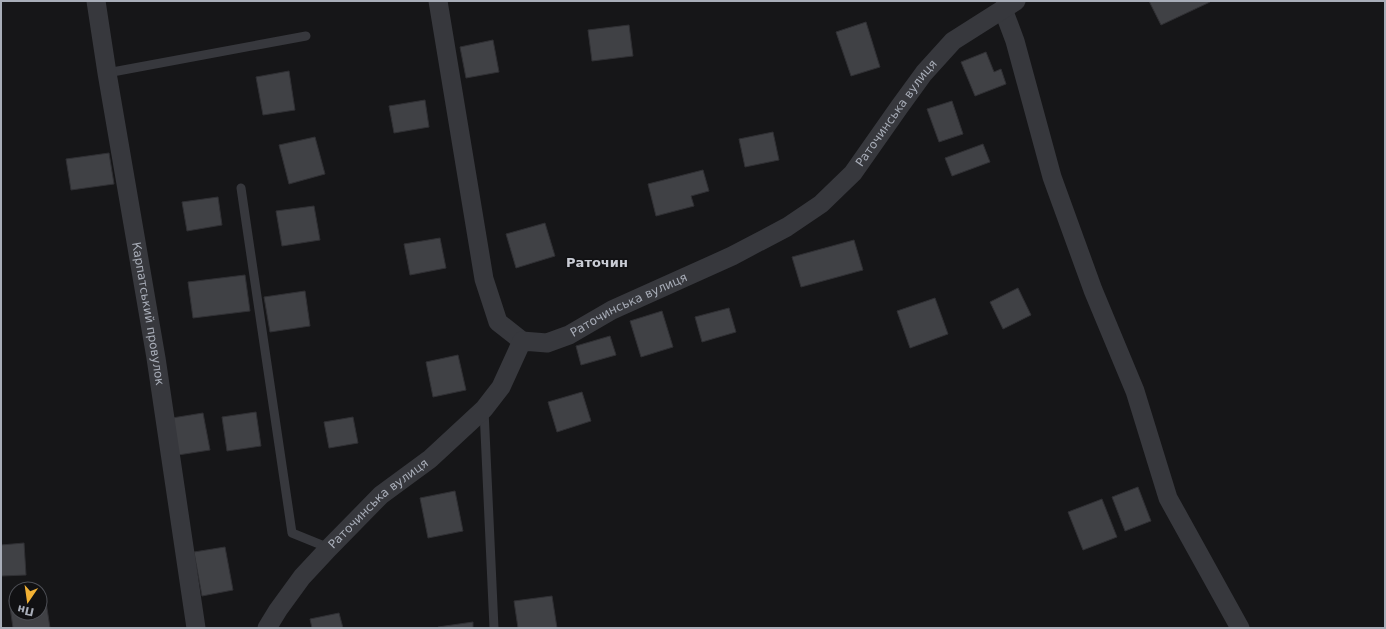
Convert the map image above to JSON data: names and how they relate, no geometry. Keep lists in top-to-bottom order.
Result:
{
  "streets": {
    "street": ["Раточинська вулиця", "Карпатський провулок"]
  },
  "districts": ["Раточин"],
  "north": "bottom"
}
